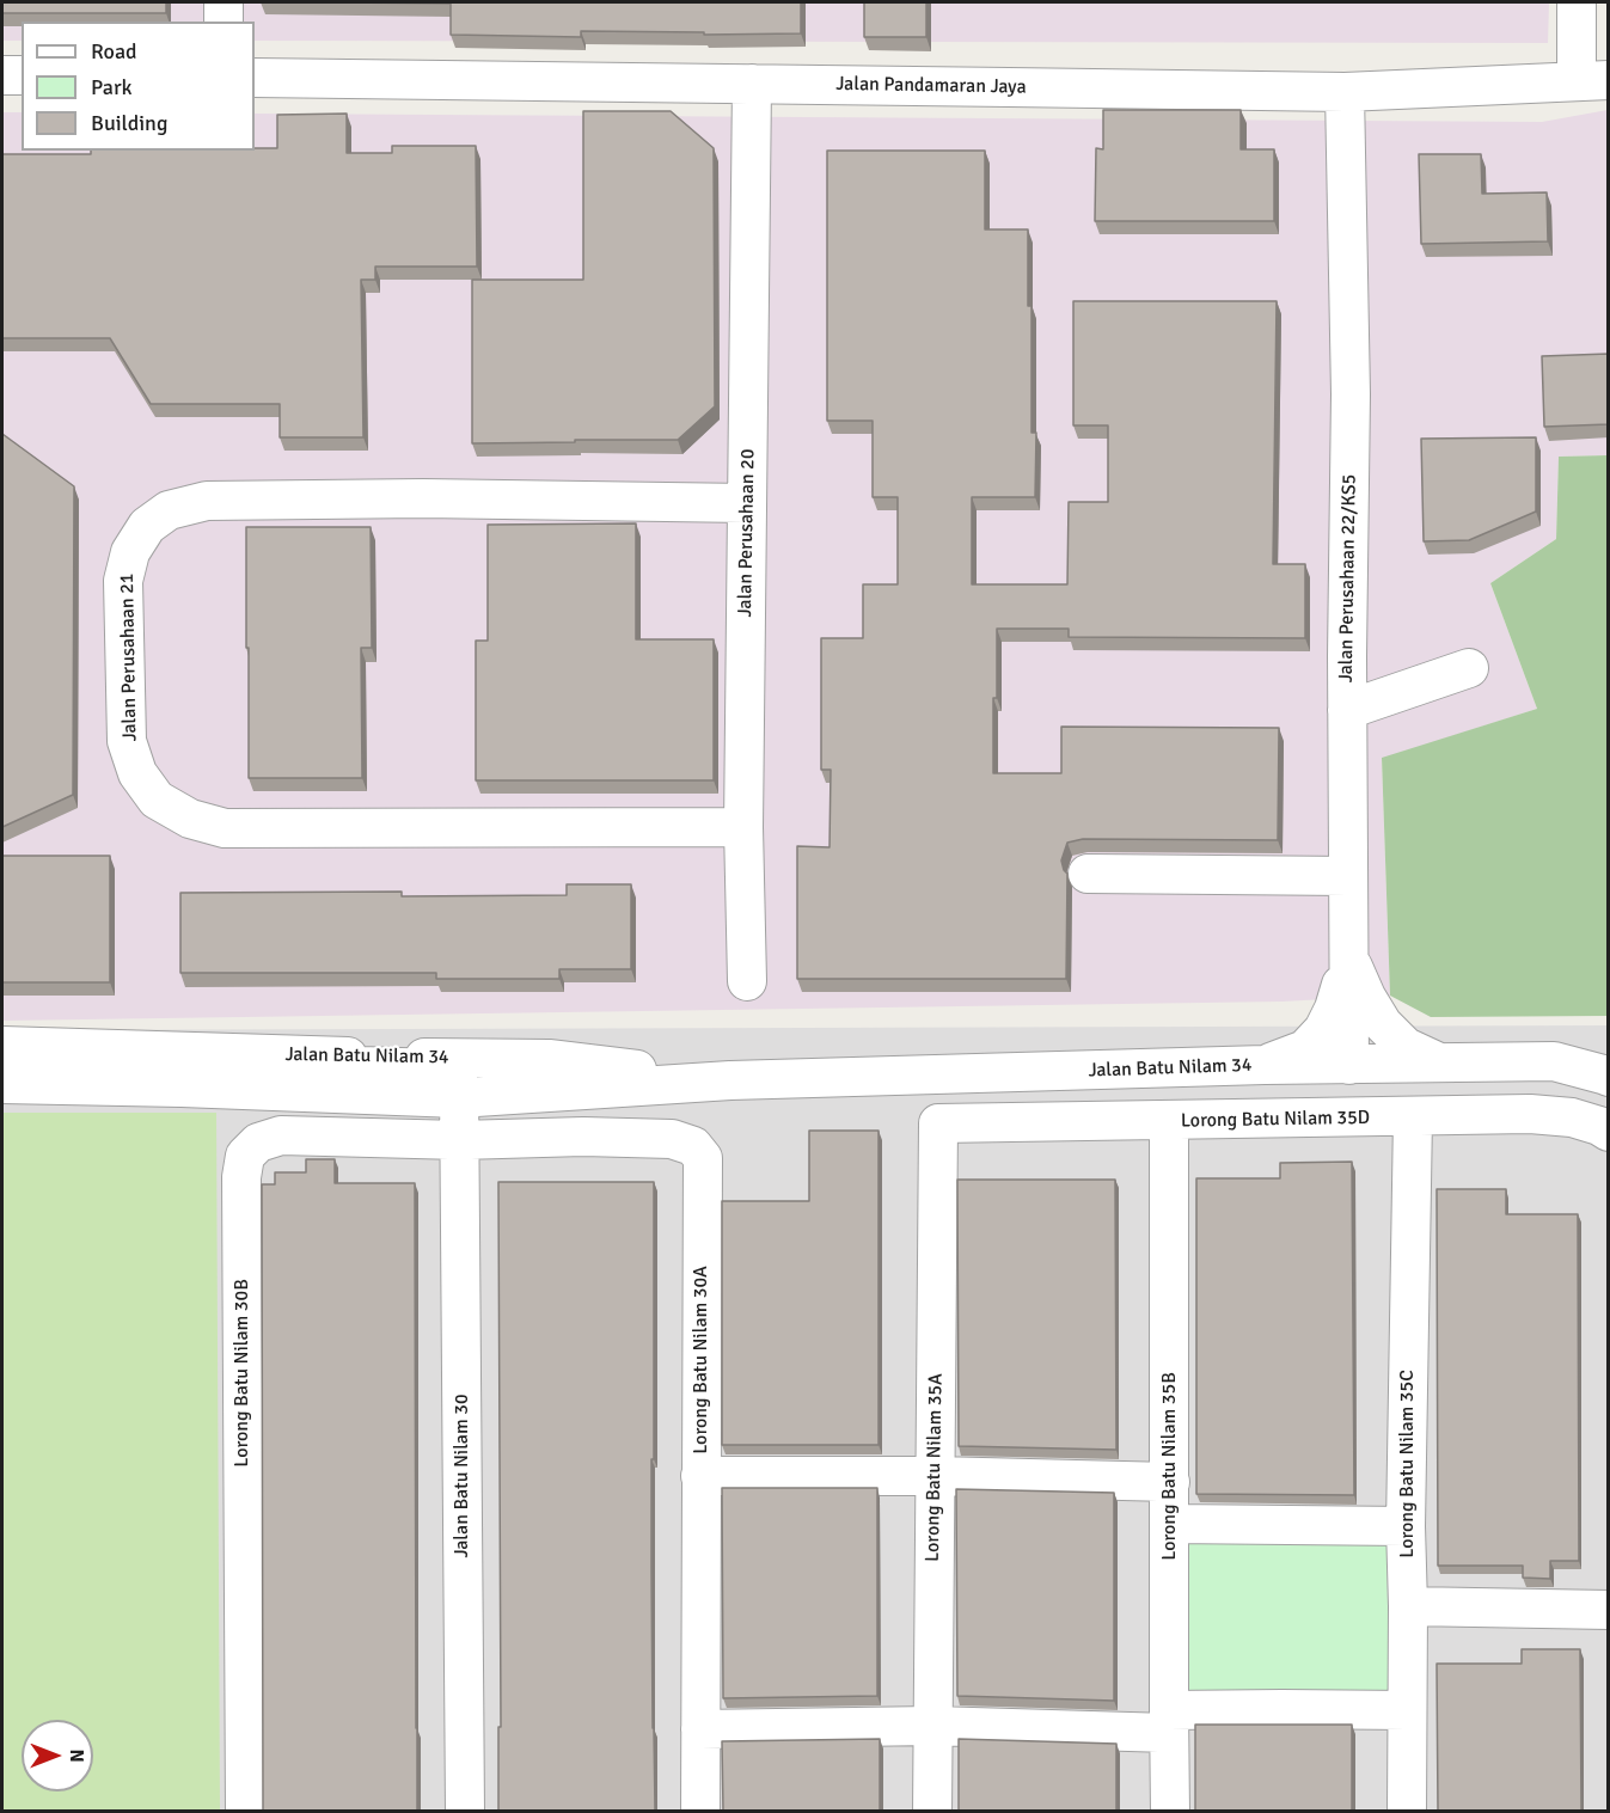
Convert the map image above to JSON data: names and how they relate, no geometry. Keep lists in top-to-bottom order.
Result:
{
  "streets": {
    "street": [
      "Jalan Pandamaran Jaya",
      "Jalan Perusahaan 20",
      "Jalan Perusahaan 22/KS5",
      "Jalan Perusahaan 21",
      "Jalan Batu Nilam 34",
      "Lorong Batu Nilam 35D",
      "Lorong Batu Nilam 30A",
      "Lorong Batu Nilam 30B",
      "Lorong Batu Nilam 35C",
      "Lorong Batu Nilam 35B",
      "Lorong Batu Nilam 35A",
      "Jalan Batu Nilam 30"
    ]
  },
  "crossings": [
    ["Jalan Pandamaran Jaya", "Jalan Perusahaan 20"],
    ["Jalan Pandamaran Jaya", "Jalan Perusahaan 22/KS5"],
    ["Jalan Perusahaan 20", "Jalan Perusahaan 21"],
    ["Jalan Perusahaan 22/KS5", "Jalan Batu Nilam 34"],
    ["Jalan Batu Nilam 34", "Jalan Batu Nilam 30"],
    ["Lorong Batu Nilam 35D", "Lorong Batu Nilam 35C"],
    ["Lorong Batu Nilam 35D", "Lorong Batu Nilam 35B"],
    ["Lorong Batu Nilam 35D", "Lorong Batu Nilam 35A"],
    ["Lorong Batu Nilam 30A", "Lorong Batu Nilam 30B"],
    ["Lorong Batu Nilam 30A", "Jalan Batu Nilam 30"],
    ["Lorong Batu Nilam 30B", "Jalan Batu Nilam 30"]
  ],
  "legend": ["Road", "Park", "Building"],
  "north": "right"
}
